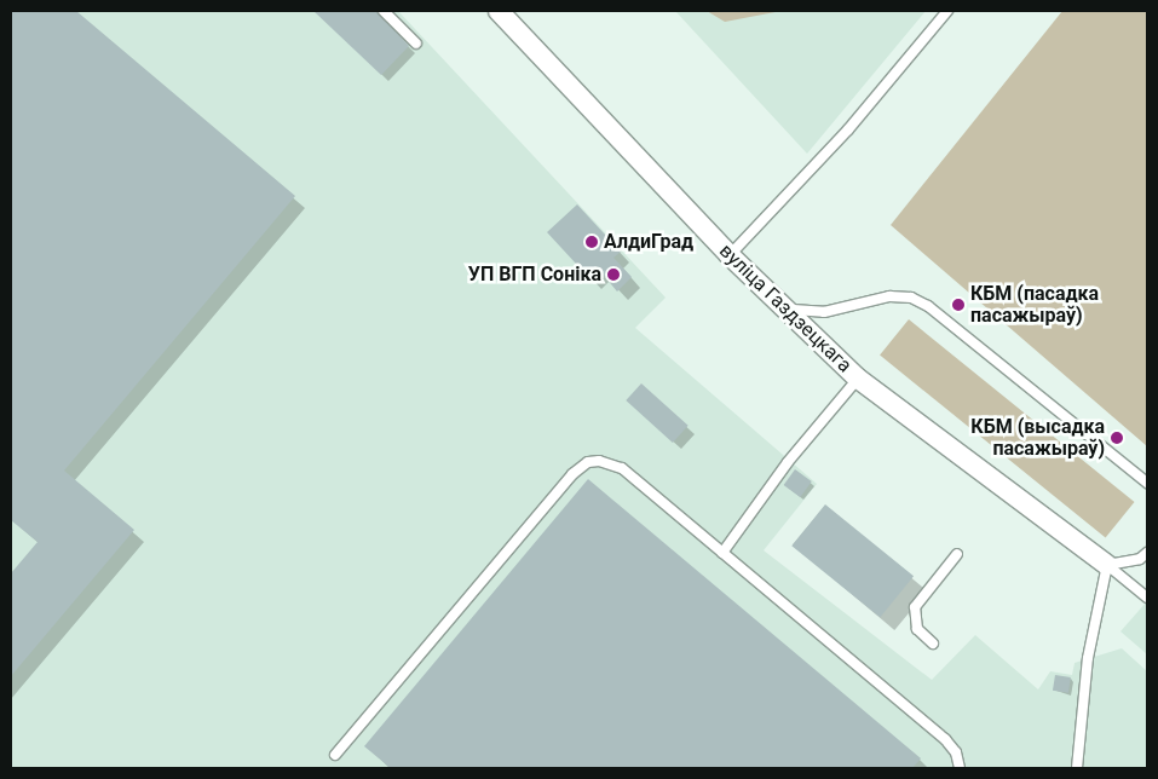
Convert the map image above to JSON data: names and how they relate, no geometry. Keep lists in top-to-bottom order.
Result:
{
  "streets": {
    "street": ["вуліца Газдзецкага"]
  },
  "places": [
    "АлдиГрад",
    "УП ВГП Соніка",
    "КБМ (пасадка пасажыраў)",
    "КБМ (высадка пасажыраў)"
  ]
}
